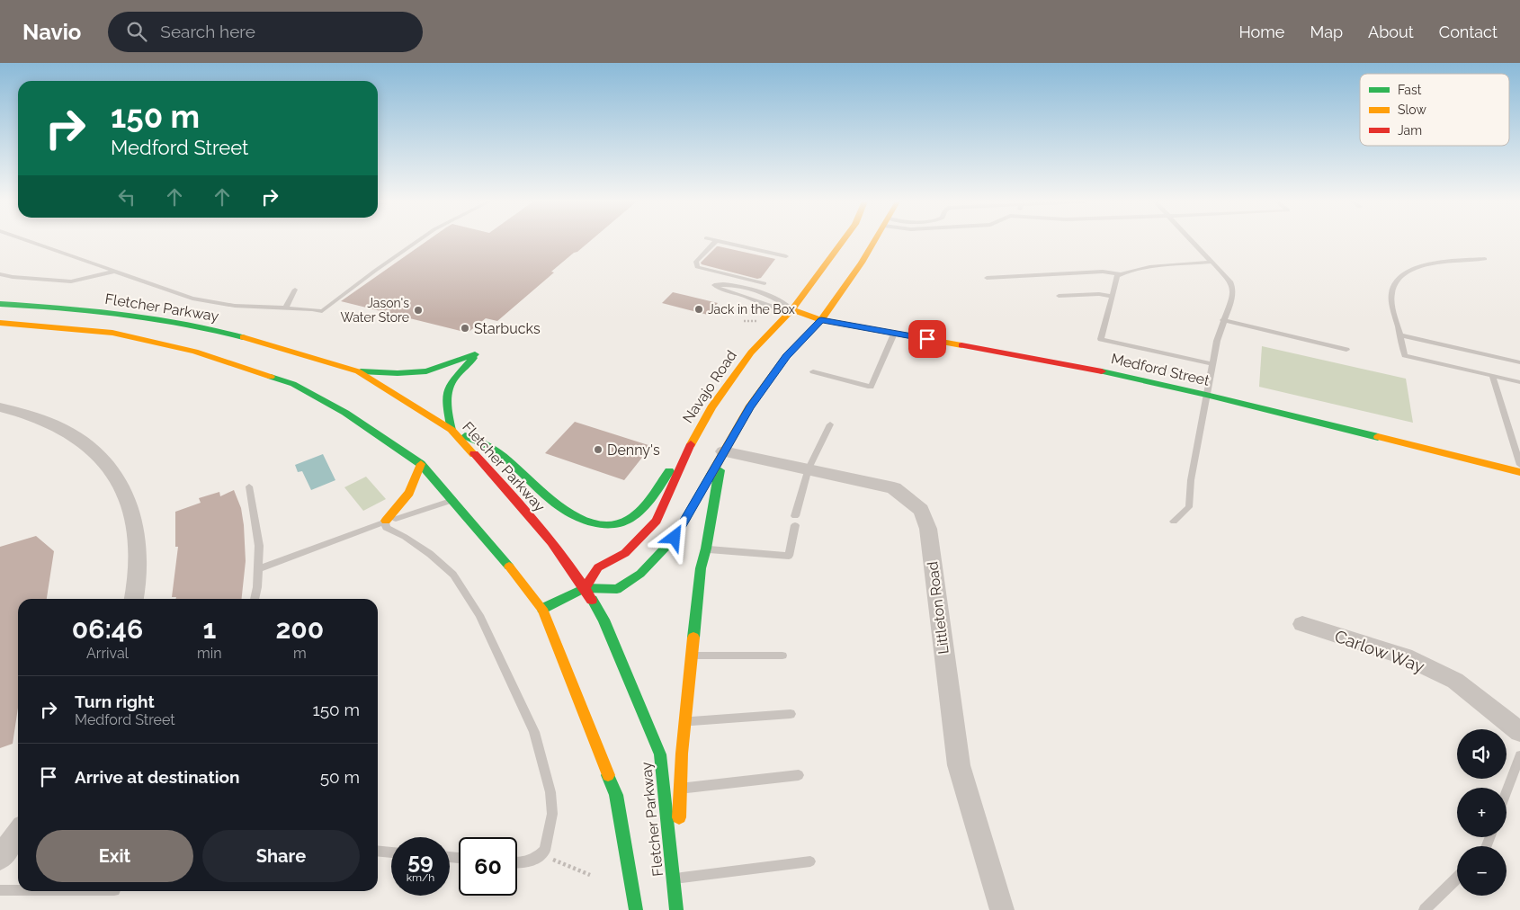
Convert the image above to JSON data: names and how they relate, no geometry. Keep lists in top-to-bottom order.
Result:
{
  "streets": {
    "main road": ["Fletcher Parkway", "Medford Street", "Navajo Road"],
    "street": ["Littleton Road", "Carlow Way"]
  },
  "crossings": [
    ["Fletcher Parkway", "Navajo Road"],
    ["Medford Street", "Navajo Road"]
  ],
  "places": [
    "Jack in the Box",
    "Jason's Water Store",
    "Starbucks",
    "Denny's"
  ],
  "legend": ["Fast", "Slow", "Jam"],
  "page": {
    "header": "Navio",
    "search": "Search here",
    "nav": [
      "Home",
      "Map",
      "About",
      "Contact"
    ],
    "turn": ["150 m", "Medford Street"],
    "eta": [
      "06:46",
      "Arrival",
      "1",
      "min",
      "200",
      "m"
    ],
    "list": [
      {
        "name": "Turn right",
        "note": "Medford Street",
        "value": "150 m"
      },
      {
        "name": "Arrive at destination",
        "value": "50 m"
      }
    ],
    "map_buttons": ["+", "−"],
    "buttons": ["Exit", "Share"],
    "speed": "59 km/h",
    "limit": "60"
  }
}
